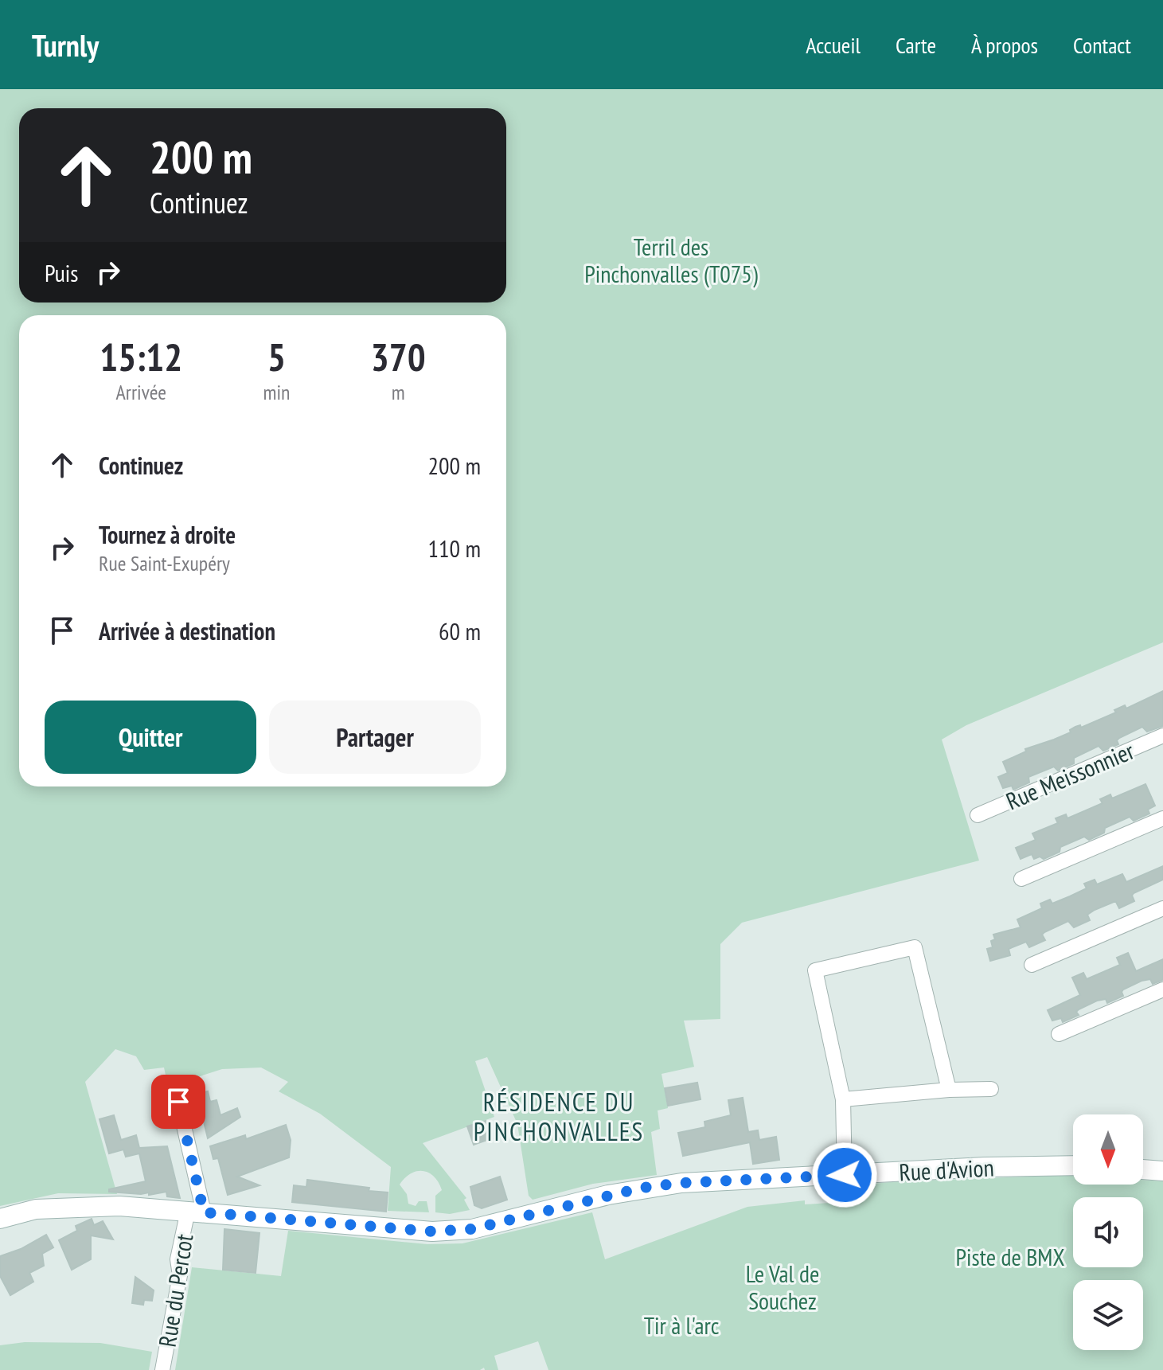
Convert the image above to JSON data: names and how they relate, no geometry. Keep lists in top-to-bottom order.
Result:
{
  "streets": {
    "street": ["Rue Meissonnier", "Rue d'Avion", "Rue du Percot"]
  },
  "crossings": [
    ["Rue d'Avion", "Rue du Percot"]
  ],
  "districts": ["RÉSIDENCE DU PINCHONVALLES"],
  "parks": [
    "Terril des Pinchonvalles (T075)",
    "Piste de BMX",
    "Le Val de Souchez",
    "Tir à l'arc"
  ],
  "north": "bottom",
  "page": {
    "header": "Turnly",
    "nav": [
      "Accueil",
      "Carte",
      "À propos",
      "Contact"
    ],
    "turn": ["200 m", "Continuez"],
    "then": "Puis",
    "eta": [
      "15:12",
      "Arrivée",
      "5",
      "min",
      "370",
      "m"
    ],
    "list": [
      {
        "name": "Continuez",
        "value": "200 m"
      },
      {
        "name": "Tournez à droite",
        "note": "Rue Saint-Exupéry",
        "value": "110 m"
      },
      {
        "name": "Arrivée à destination",
        "value": "60 m"
      }
    ],
    "buttons": ["Quitter", "Partager"]
  }
}
